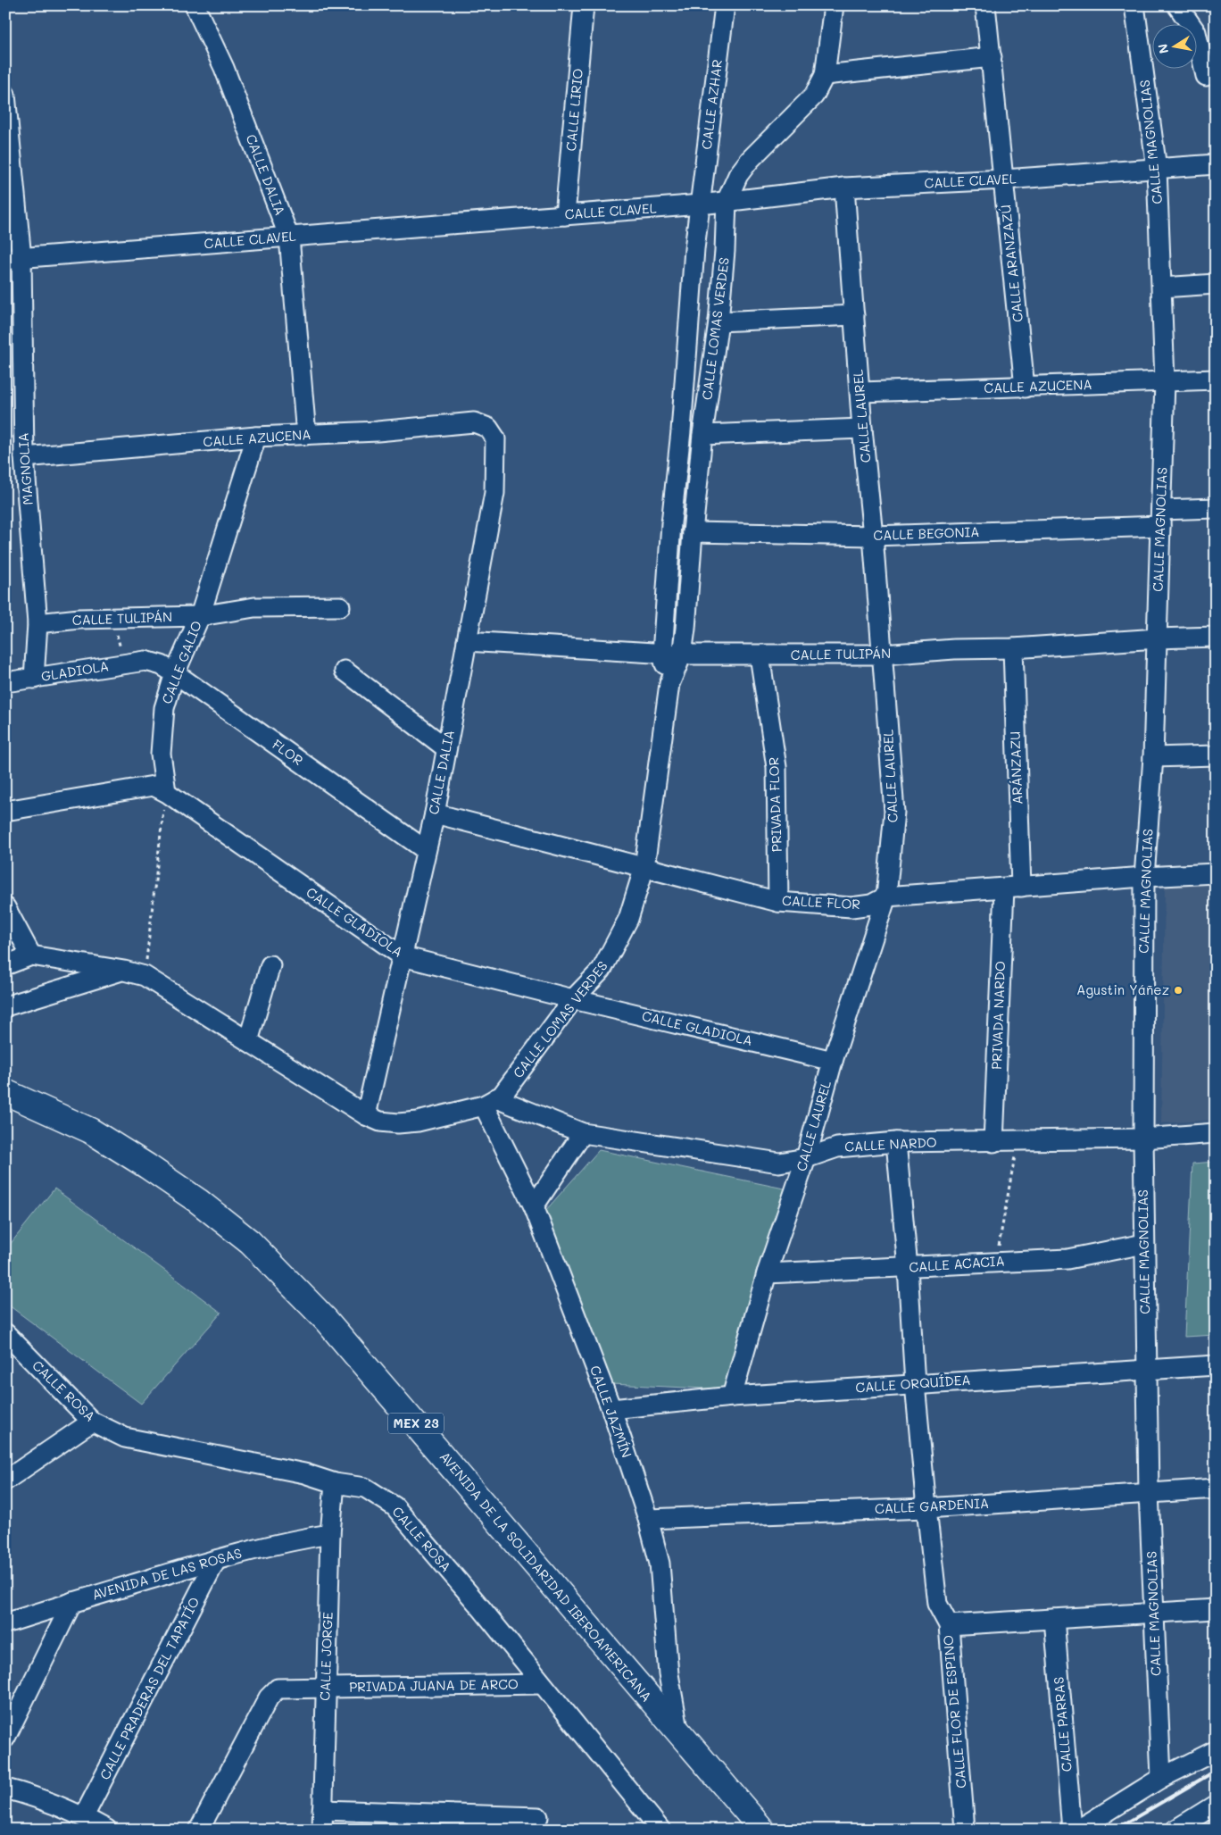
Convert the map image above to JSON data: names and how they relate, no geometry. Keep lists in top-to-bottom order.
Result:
{
  "streets": {
    "highway": ["MEX 23", "AVENIDA DE LA SOLIDARIDAD IBEROAMERICANA"],
    "street": [
      "CALLE AZHAR",
      "CALLE LIRIO",
      "CALLE MAGNOLIAS",
      "CALLE DALIA",
      "CALLE CLAVEL",
      "CALLE ARANZAZÚ",
      "CALLE LOMAS VERDES",
      "CALLE AZUCENA",
      "CALLE LAUREL",
      "MAGNOLIA",
      "CALLE BEGONIA",
      "CALLE TULIPÁN",
      "CALLE GALIO",
      "GLADIOLA",
      "FLOR",
      "ARÁNZAZU",
      "PRIVADA FLOR",
      "CALLE FLOR",
      "CALLE GLADIOLA",
      "PRIVADA NARDO",
      "CALLE NARDO",
      "CALLE ACACIA",
      "CALLE ORQUÍDEA",
      "CALLE ROSA",
      "CALLE JAZMÍN",
      "CALLE GARDENIA",
      "AVENIDA DE LAS ROSAS",
      "CALLE JORGE",
      "PRIVADA JUANA DE ARCO",
      "CALLE PRADERAS DEL TAPATÍO",
      "CALLE FLOR DE ESPINO",
      "CALLE PARRAS"
    ]
  },
  "crossings": [
    ["CALLE AZHAR", "CALLE CLAVEL"],
    ["CALLE AZHAR", "CALLE LOMAS VERDES"],
    ["CALLE LIRIO", "CALLE CLAVEL"],
    ["CALLE MAGNOLIAS", "CALLE CLAVEL"],
    ["CALLE MAGNOLIAS", "CALLE AZUCENA"],
    ["CALLE MAGNOLIAS", "CALLE BEGONIA"],
    ["CALLE MAGNOLIAS", "CALLE TULIPÁN"],
    ["CALLE MAGNOLIAS", "CALLE FLOR"],
    ["CALLE MAGNOLIAS", "CALLE NARDO"],
    ["CALLE MAGNOLIAS", "CALLE ACACIA"],
    ["CALLE MAGNOLIAS", "CALLE ORQUÍDEA"],
    ["CALLE MAGNOLIAS", "CALLE GARDENIA"],
    ["CALLE DALIA", "CALLE CLAVEL"],
    ["CALLE DALIA", "CALLE LOMAS VERDES"],
    ["CALLE DALIA", "CALLE AZUCENA"],
    ["CALLE DALIA", "CALLE TULIPÁN"],
    ["CALLE DALIA", "FLOR"],
    ["CALLE DALIA", "CALLE FLOR"],
    ["CALLE DALIA", "CALLE GLADIOLA"],
    ["CALLE CLAVEL", "CALLE ARANZAZÚ"],
    ["CALLE CLAVEL", "CALLE LOMAS VERDES"],
    ["CALLE CLAVEL", "CALLE LAUREL"],
    ["CALLE CLAVEL", "MAGNOLIA"],
    ["CALLE ARANZAZÚ", "CALLE AZUCENA"],
    ["CALLE LOMAS VERDES", "CALLE BEGONIA"],
    ["CALLE LOMAS VERDES", "CALLE TULIPÁN"],
    ["CALLE LOMAS VERDES", "CALLE FLOR"],
    ["CALLE LOMAS VERDES", "CALLE GLADIOLA"],
    ["CALLE LOMAS VERDES", "CALLE NARDO"],
    ["CALLE LOMAS VERDES", "CALLE JAZMÍN"],
    ["CALLE AZUCENA", "CALLE LAUREL"],
    ["CALLE AZUCENA", "MAGNOLIA"],
    ["CALLE AZUCENA", "CALLE GALIO"],
    ["CALLE LAUREL", "CALLE BEGONIA"],
    ["CALLE LAUREL", "CALLE TULIPÁN"],
    ["CALLE LAUREL", "CALLE FLOR"],
    ["CALLE LAUREL", "CALLE GLADIOLA"],
    ["CALLE LAUREL", "CALLE NARDO"],
    ["CALLE LAUREL", "CALLE ACACIA"],
    ["CALLE LAUREL", "CALLE ORQUÍDEA"],
    ["MAGNOLIA", "CALLE TULIPÁN"],
    ["MAGNOLIA", "GLADIOLA"],
    ["CALLE TULIPÁN", "CALLE GALIO"],
    ["CALLE TULIPÁN", "ARÁNZAZU"],
    ["CALLE TULIPÁN", "PRIVADA FLOR"],
    ["CALLE GALIO", "FLOR"],
    ["CALLE GALIO", "CALLE GLADIOLA"],
    ["GLADIOLA", "FLOR"],
    ["ARÁNZAZU", "CALLE FLOR"],
    ["ARÁNZAZU", "PRIVADA NARDO"],
    ["PRIVADA FLOR", "CALLE FLOR"],
    ["CALLE FLOR", "PRIVADA NARDO"],
    ["PRIVADA NARDO", "CALLE NARDO"],
    ["CALLE NARDO", "CALLE JAZMÍN"],
    ["CALLE NARDO", "CALLE FLOR DE ESPINO"],
    ["CALLE ACACIA", "CALLE FLOR DE ESPINO"],
    ["CALLE ORQUÍDEA", "CALLE JAZMÍN"],
    ["CALLE ORQUÍDEA", "CALLE FLOR DE ESPINO"],
    ["CALLE ROSA", "CALLE JORGE"],
    ["CALLE ROSA", "PRIVADA JUANA DE ARCO"],
    ["CALLE JAZMÍN", "CALLE GARDENIA"],
    ["CALLE JAZMÍN", "AVENIDA DE LA SOLIDARIDAD IBEROAMERICANA"],
    ["CALLE GARDENIA", "CALLE FLOR DE ESPINO"],
    ["AVENIDA DE LAS ROSAS", "CALLE JORGE"],
    ["AVENIDA DE LAS ROSAS", "CALLE PRADERAS DEL TAPATÍO"],
    ["CALLE JORGE", "PRIVADA JUANA DE ARCO"]
  ],
  "places": ["Agustin Yáñez"],
  "north": "left"
}
